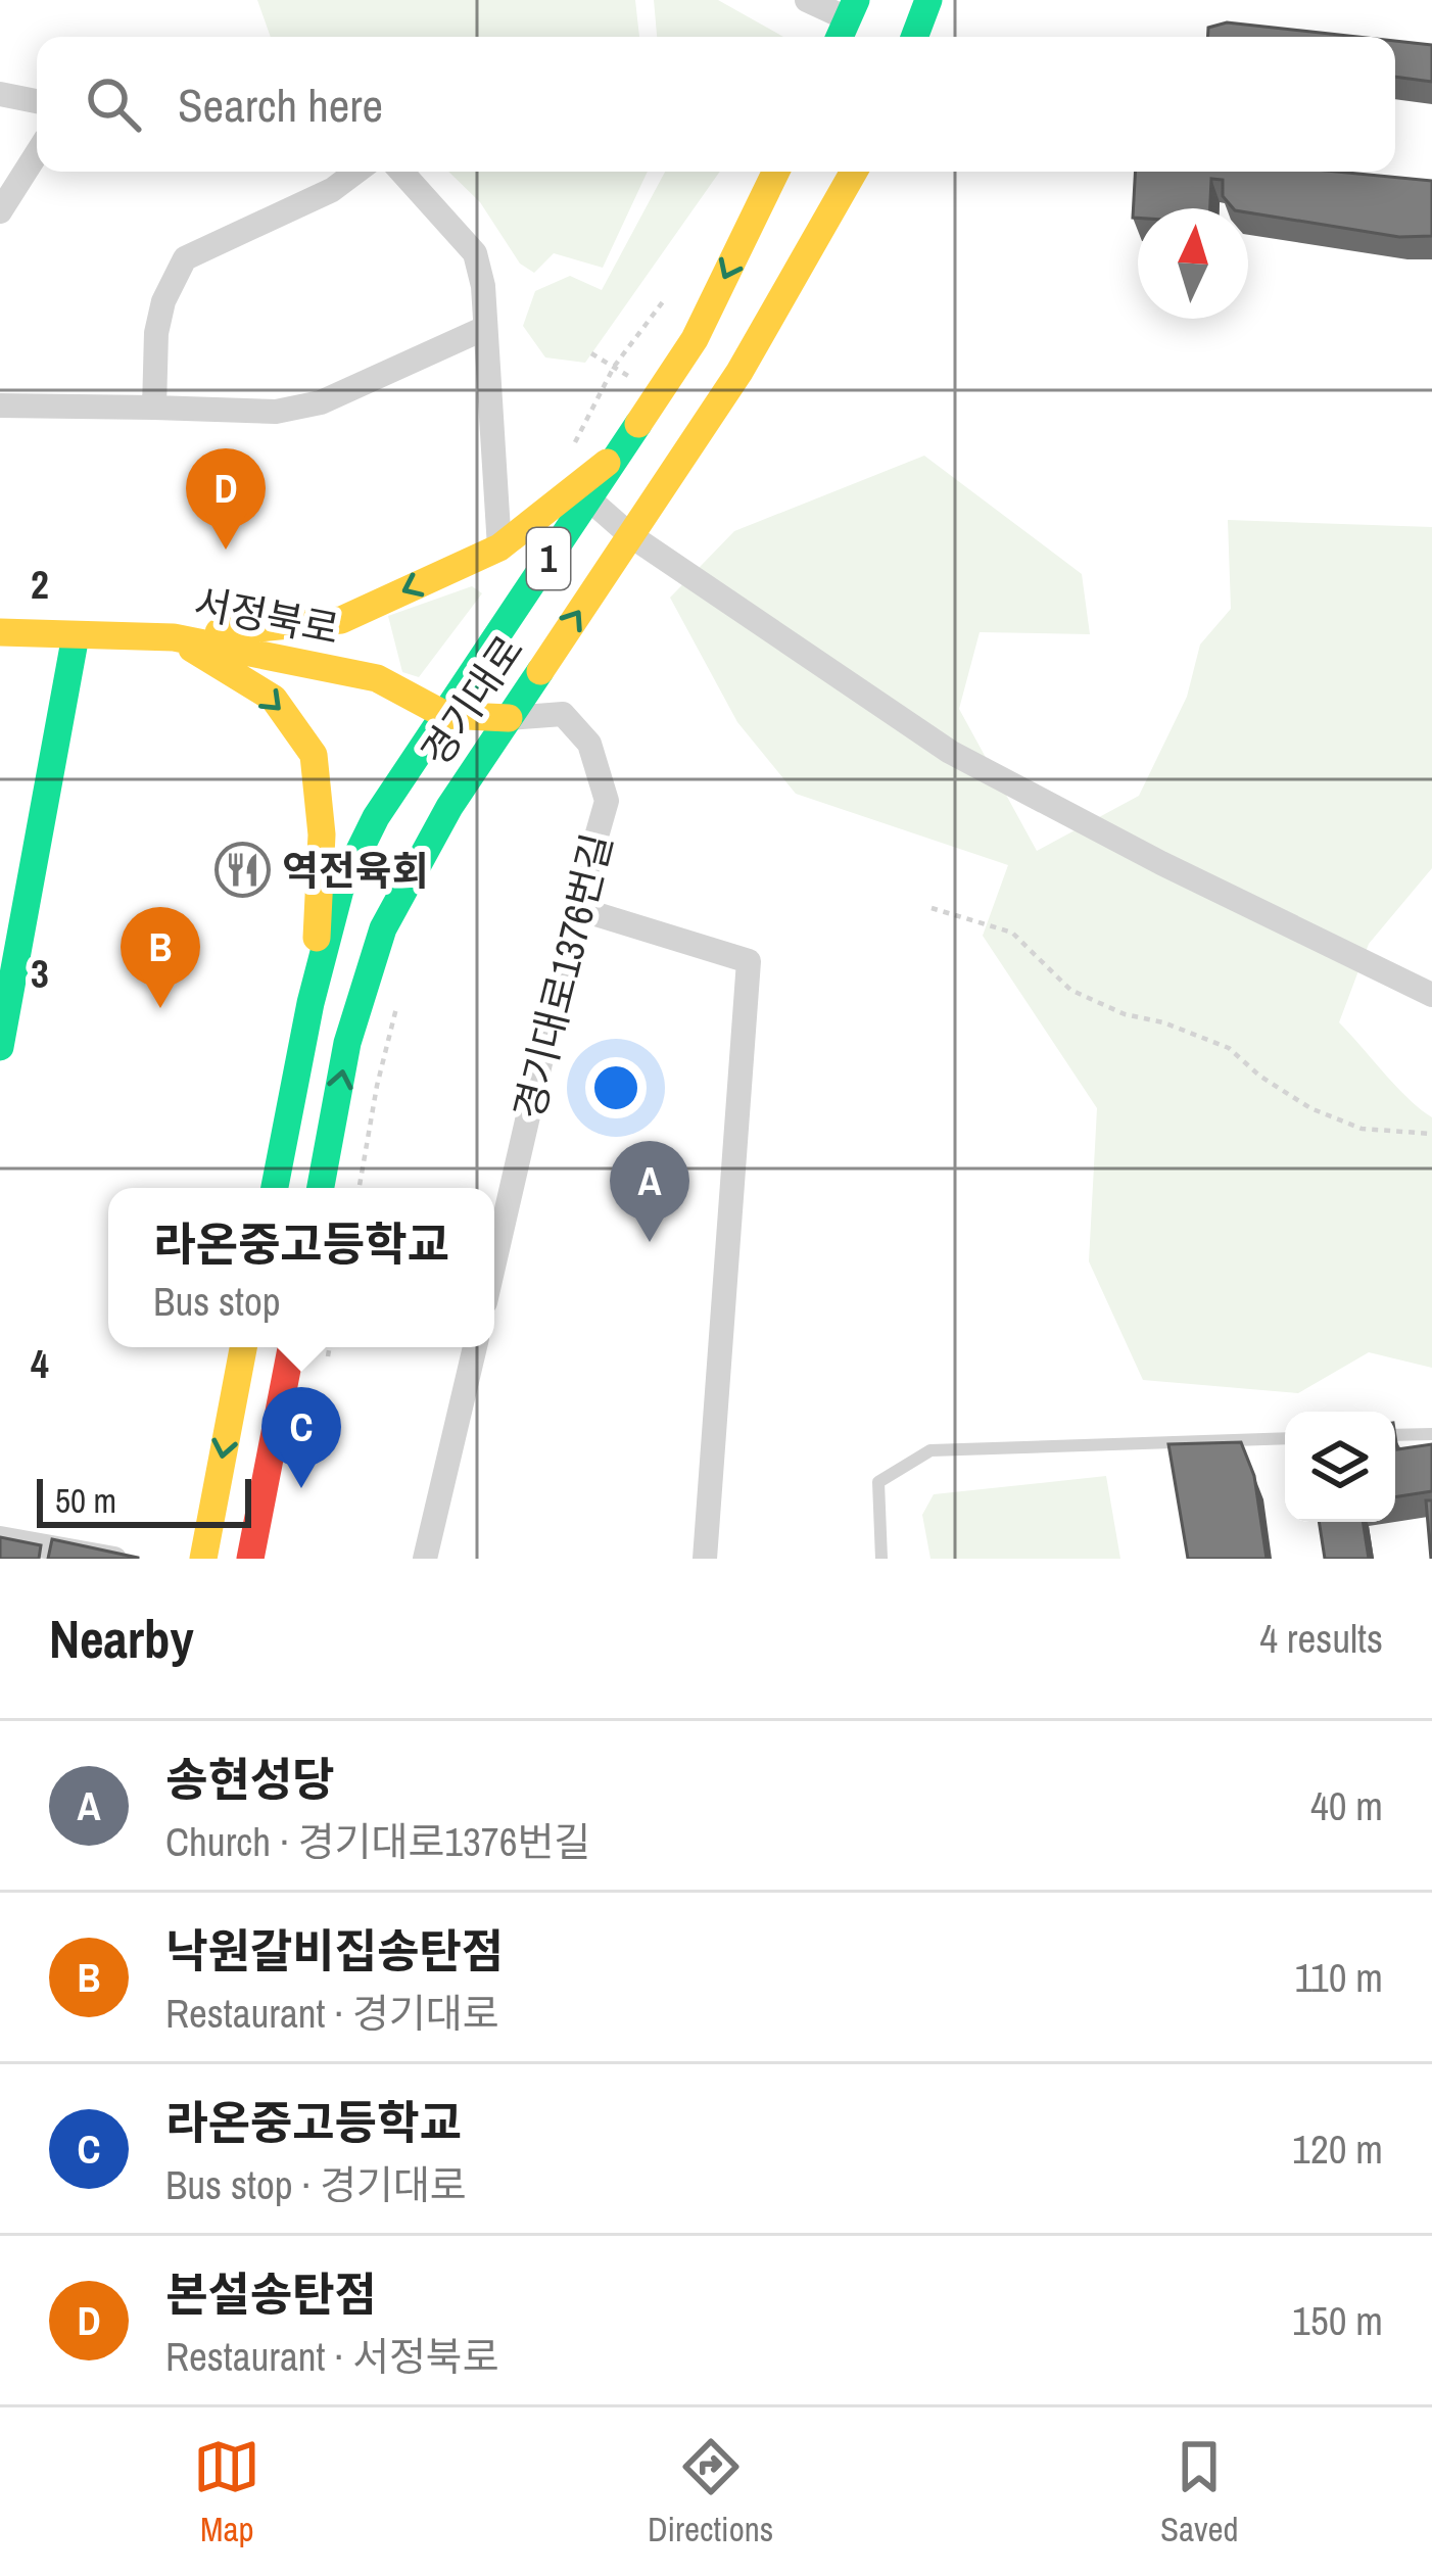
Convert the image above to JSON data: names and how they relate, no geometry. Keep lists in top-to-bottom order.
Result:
{
  "streets": {
    "main road": ["1", "서정북로", "경기대로"],
    "street": ["경기대로1376번길"]
  },
  "crossings": [
    ["서정북로", "경기대로"],
    ["서정북로", "경기대로1376번길"],
    ["경기대로", "경기대로1376번길"]
  ],
  "places": {
    "restaurant": ["역전육회"]
  },
  "scale_bar": "50 m",
  "north": "top",
  "page": {
    "search": "Search here",
    "pins": [
      "D",
      "B",
      "A",
      "C"
    ],
    "popup": ["라온중고등학교", "Bus stop"],
    "scale": "50 m",
    "heading": ["Nearby", "4 results"],
    "list": [
      {
        "mark": "A",
        "name": "송현성당",
        "note": "Church · 경기대로1376번길",
        "value": "40 m"
      },
      {
        "mark": "B",
        "name": "낙원갈비집송탄점",
        "note": "Restaurant · 경기대로",
        "value": "110 m"
      },
      {
        "mark": "C",
        "name": "라온중고등학교",
        "note": "Bus stop · 경기대로",
        "value": "120 m"
      },
      {
        "mark": "D",
        "name": "본설송탄점",
        "note": "Restaurant · 서정북로",
        "value": "150 m"
      }
    ],
    "nav": ["Map", "Directions", "Saved"]
  },
  "grid": {
    "rows": ["2", "3", "4"]
  }
}
